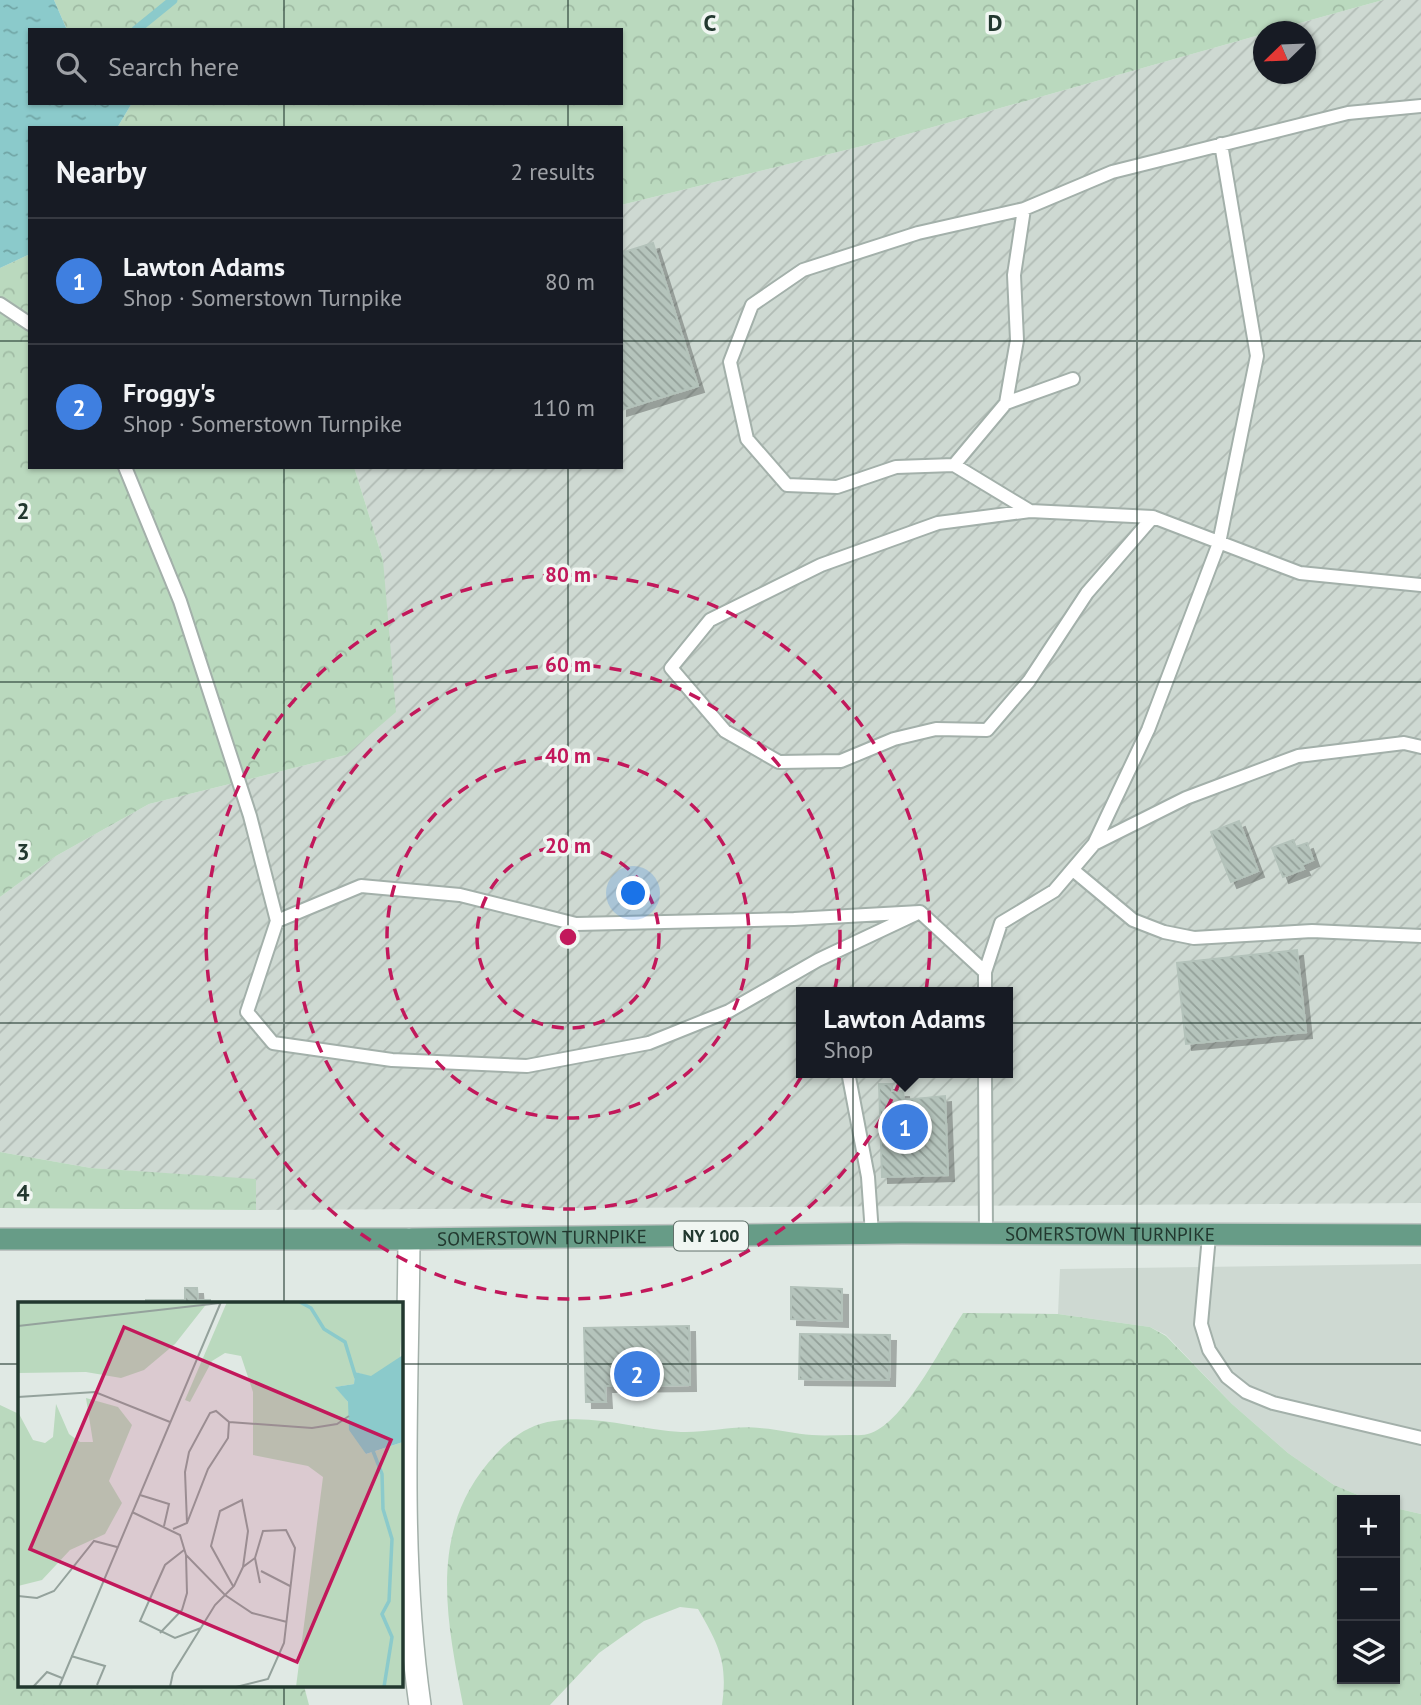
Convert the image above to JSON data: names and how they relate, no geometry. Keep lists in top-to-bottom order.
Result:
{
  "streets": {
    "main road": ["SOMERSTOWN TURNPIKE", "NY 100"]
  },
  "north": "bottom left",
  "page": {
    "search": "Search here",
    "heading": ["Nearby", "2 results"],
    "list": [
      {
        "mark": "1",
        "name": "Lawton Adams",
        "note": "Shop · Somerstown Turnpike",
        "value": "80 m"
      },
      {
        "mark": "2",
        "name": "Froggy's",
        "note": "Shop · Somerstown Turnpike",
        "value": "110 m"
      }
    ],
    "popup": ["Lawton Adams", "Shop"],
    "pins": ["1", "2"],
    "map_buttons": ["+", "−"]
  },
  "grid": {
    "columns": ["C", "D"],
    "rows": ["2", "3", "4"]
  },
  "rings": [
    "80 m",
    "60 m",
    "40 m",
    "20 m"
  ]
}
